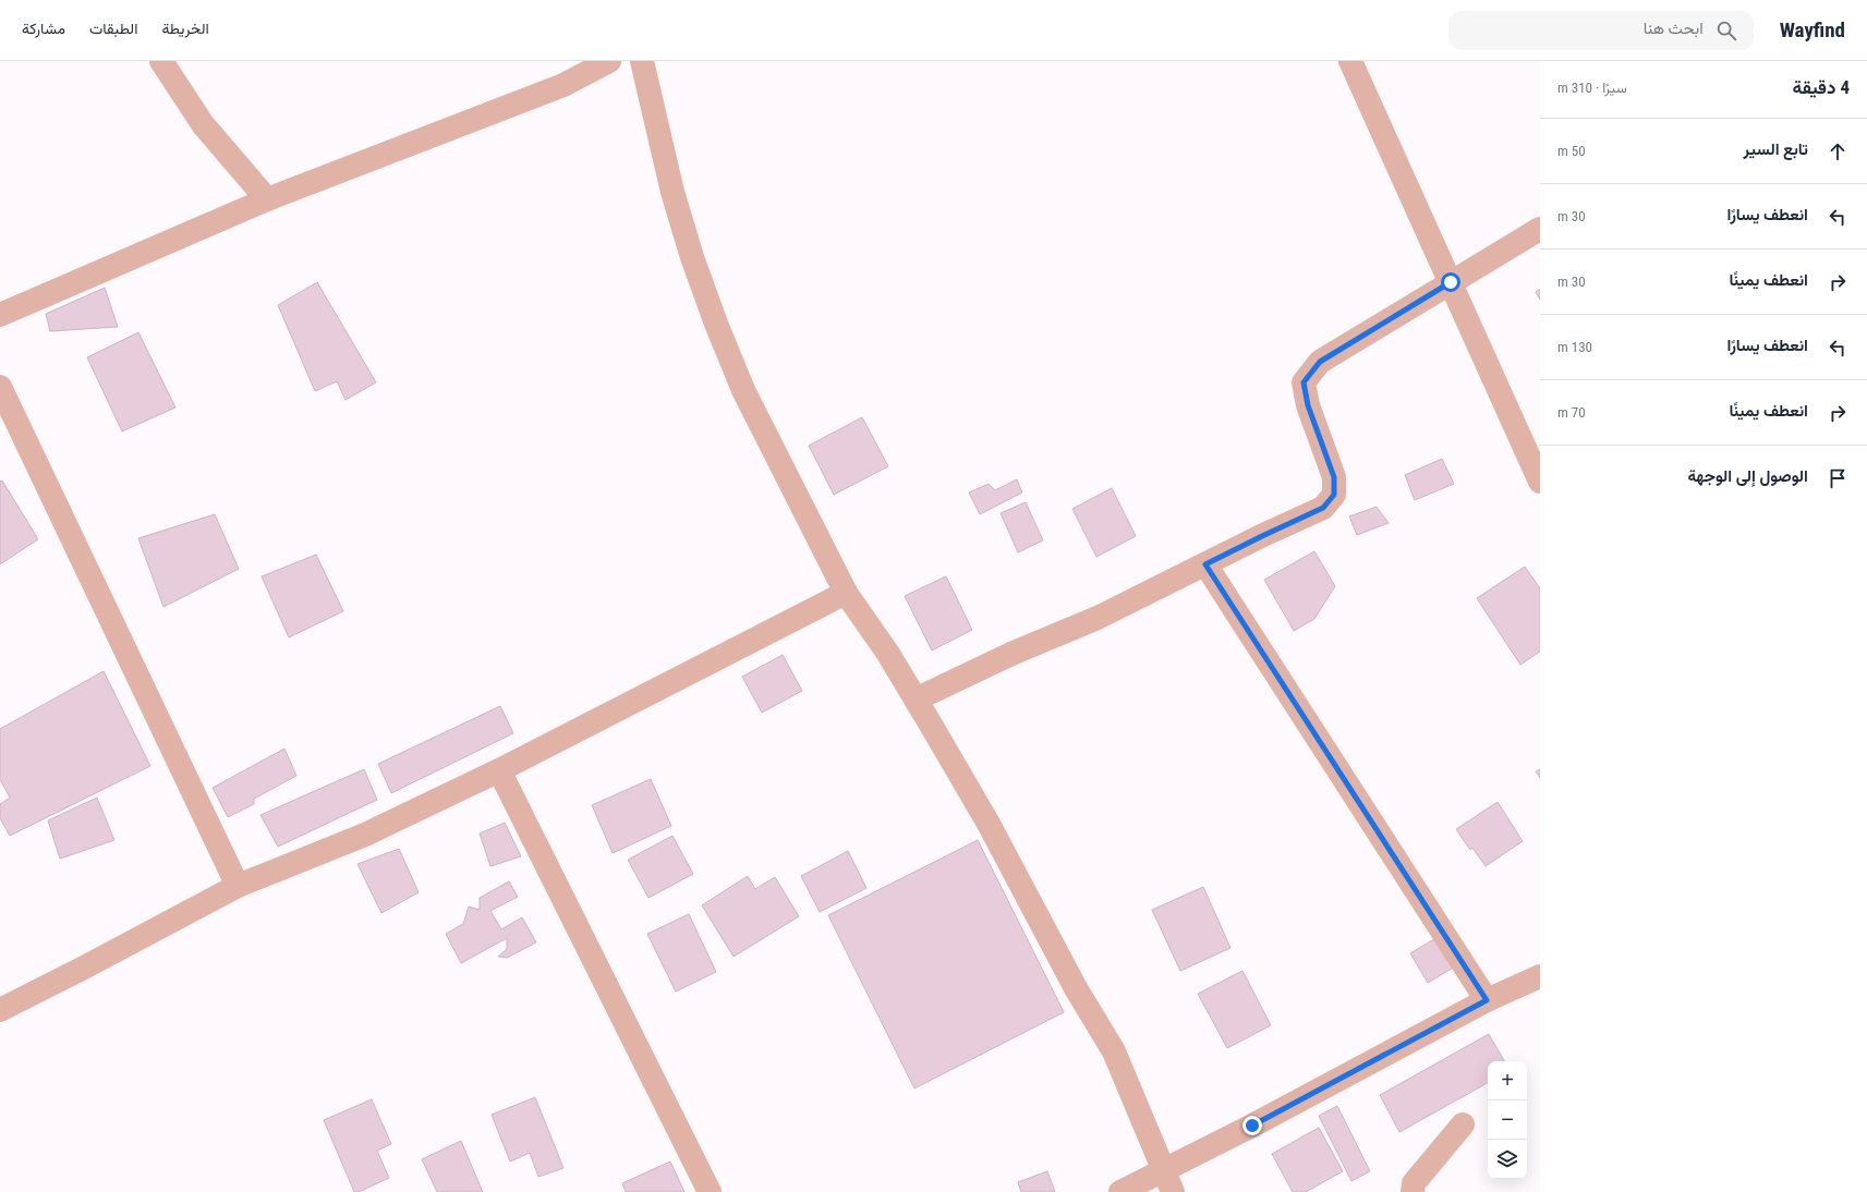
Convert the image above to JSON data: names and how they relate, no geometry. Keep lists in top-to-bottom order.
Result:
{
  "page": {
    "header": "Wayfind",
    "search": "ابحث هنا",
    "nav": ["الخريطة", "الطبقات", "مشاركة"],
    "heading": ["4 دقيقة", "سيرًا · 310 m"],
    "list": [
      ["تابع السير", "50 m"],
      ["انعطف يسارًا", "30 m"],
      ["انعطف يمينًا", "30 m"],
      ["انعطف يسارًا", "130 m"],
      ["انعطف يمينًا", "70 m"],
      "الوصول إلى الوجهة"
    ],
    "map_buttons": ["+", "−"]
  }
}
